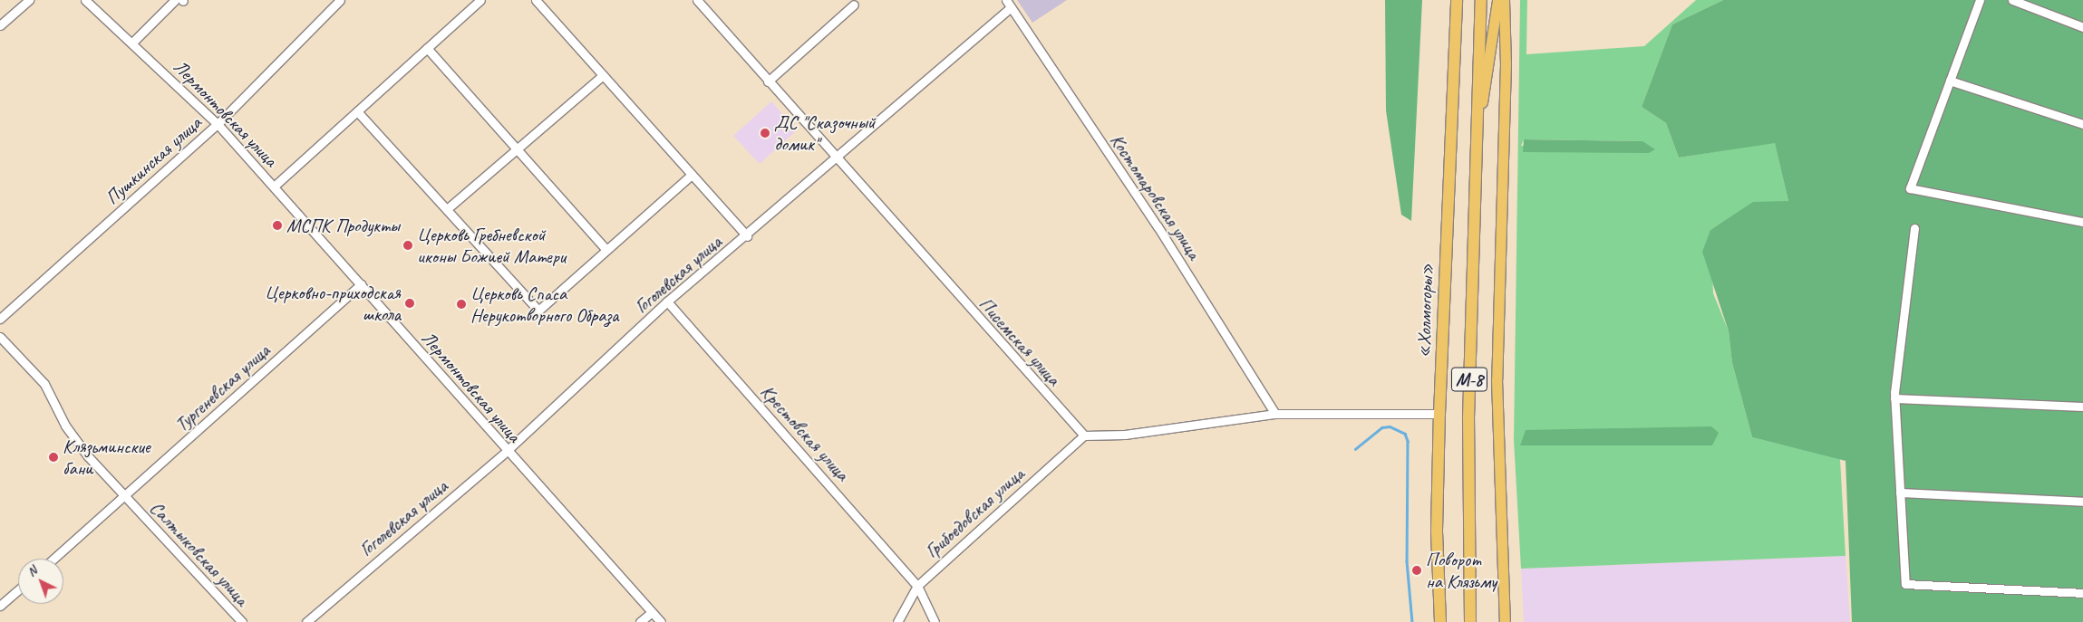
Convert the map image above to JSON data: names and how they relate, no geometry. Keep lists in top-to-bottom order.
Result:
{
  "streets": {
    "highway": ["«Холмогоры»", "М-8"],
    "street": [
      "Лермонтовская улица",
      "Пушкинская улица",
      "Костомаровская улица",
      "Гоголевская улица",
      "Писемская улица",
      "Тургеневская улица",
      "Крестовская улица",
      "Грибоедовская улица",
      "Салтыковская улица"
    ]
  },
  "crossings": [
    ["Лермонтовская улица", "Пушкинская улица"],
    ["Лермонтовская улица", "Гоголевская улица"],
    ["Лермонтовская улица", "Тургеневская улица"],
    ["Костомаровская улица", "Гоголевская улица"],
    ["Гоголевская улица", "Писемская улица"],
    ["Гоголевская улица", "Крестовская улица"],
    ["Писемская улица", "Грибоедовская улица"],
    ["Тургеневская улица", "Салтыковская улица"],
    ["Крестовская улица", "Грибоедовская улица"]
  ],
  "places": [
    "ДС \"Сказочный домик\"",
    "МСПК Продукты",
    "Церковь Гребневской иконы Божией Матери",
    "Церковно-приходская школа",
    "Церковь Спаса Нерукотворного Образа",
    "Клязьминские бани",
    "Поворот на Клязьму"
  ],
  "north": "top left"
}
